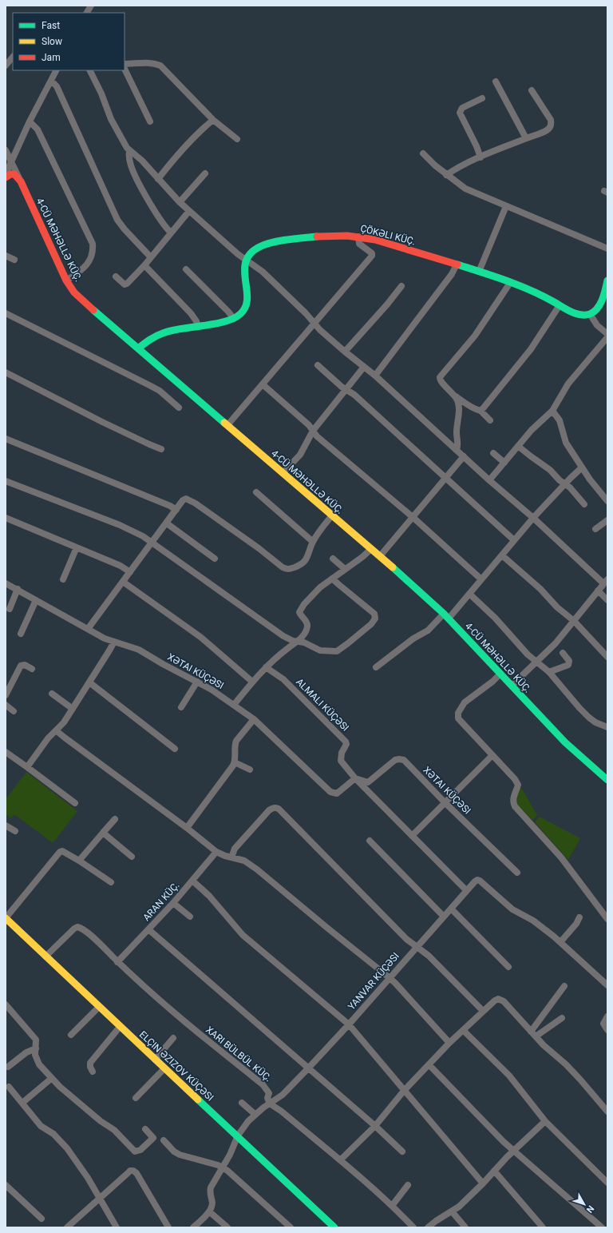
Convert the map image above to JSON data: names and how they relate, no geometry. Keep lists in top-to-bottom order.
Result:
{
  "streets": {
    "street": [
      "ÇÖKƏLI KÜÇ.",
      "4-CÜ MƏHƏLLƏ KÜÇ.",
      "XƏTAI KÜÇƏSI",
      "ARAN KÜÇ.",
      "YANVAR KÜÇƏSI",
      "ELÇIN ƏZIZOV KÜÇƏSI"
    ]
  },
  "crossings": [
    ["YANVAR KÜÇƏSI", "ELÇIN ƏZIZOV KÜÇƏSI"]
  ],
  "legend": ["Fast", "Slow", "Jam"],
  "north": "bottom right"
}
